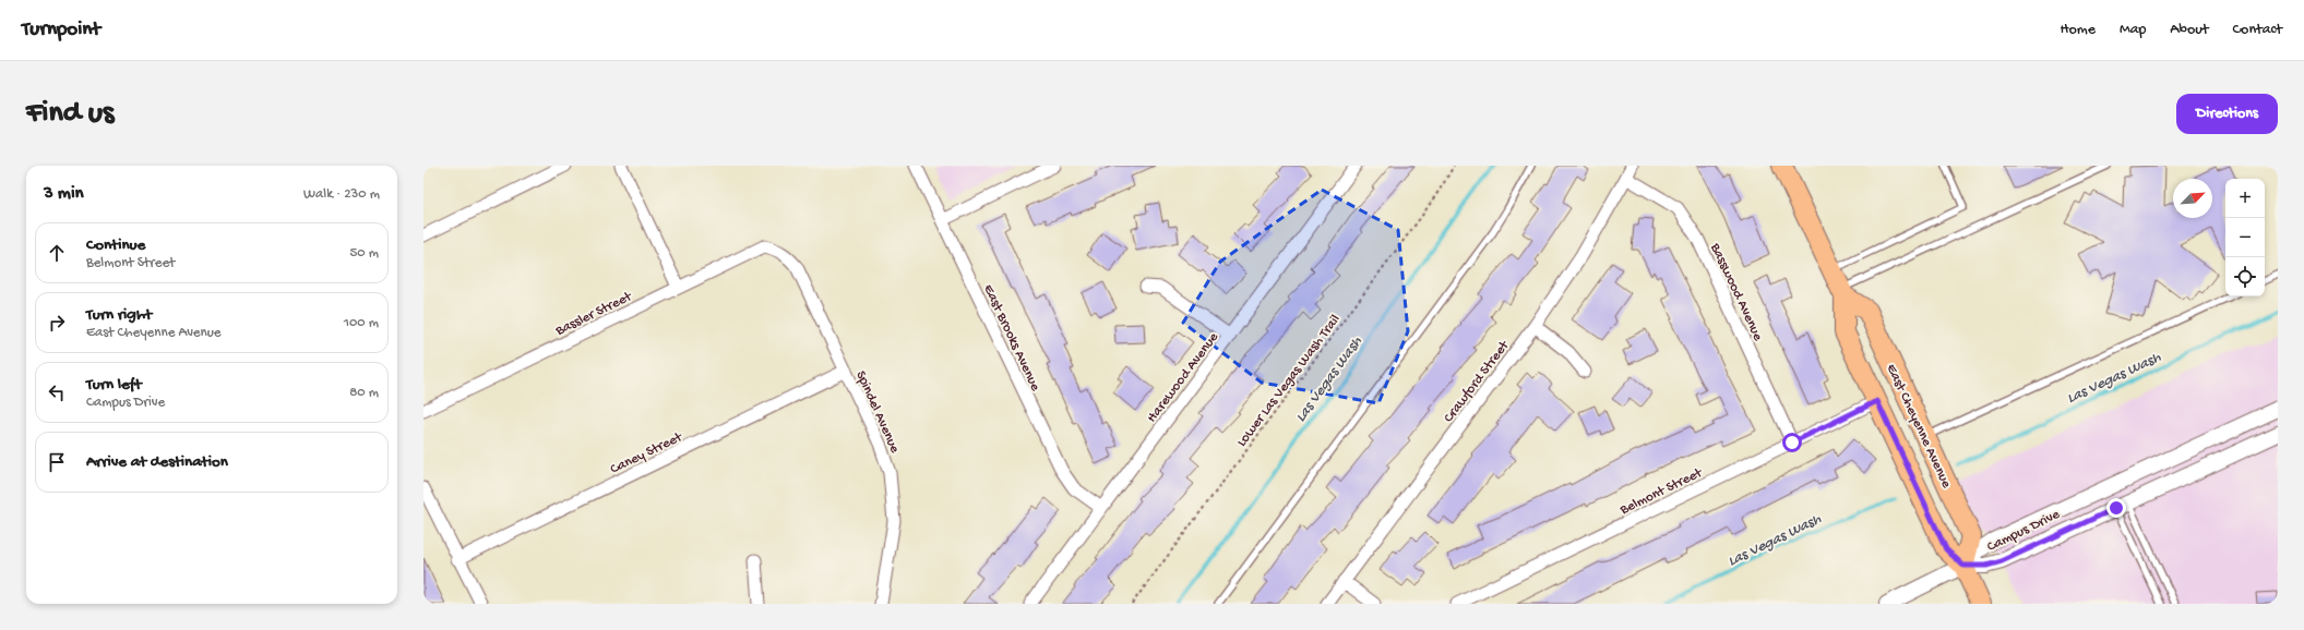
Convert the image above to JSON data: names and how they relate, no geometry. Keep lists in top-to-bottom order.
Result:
{
  "streets": {
    "main road": ["East Cheyenne Avenue"],
    "street": [
      "Basswood Avenue",
      "Bassler Street",
      "East Brooks Avenue",
      "Harewood Avenue",
      "Crawford Street",
      "Spindel Avenue",
      "Caney Street",
      "Belmont Street",
      "Campus Drive"
    ],
    "path": ["Lower Las Vegas Wash Trail"]
  },
  "crossings": [
    ["Basswood Avenue", "Crawford Street"],
    ["Basswood Avenue", "Belmont Street"],
    ["Bassler Street", "Spindel Avenue"],
    ["East Brooks Avenue", "Harewood Avenue"],
    ["Spindel Avenue", "Caney Street"],
    ["East Cheyenne Avenue", "Belmont Street"],
    ["East Cheyenne Avenue", "Campus Drive"]
  ],
  "water": ["Las Vegas Wash"],
  "north": "top right",
  "page": {
    "header": "Turnpoint",
    "nav": [
      "Home",
      "Map",
      "About",
      "Contact"
    ],
    "buttons": "Directions",
    "title": "Find us",
    "heading": ["3 min", "Walk · 230 m"],
    "map_buttons": ["+", "−"],
    "list": [
      ["Continue", "Belmont Street", "50 m"],
      ["Turn right", "East Cheyenne Avenue", "100 m"],
      ["Turn left", "Campus Drive", "80 m"],
      "Arrive at destination"
    ]
  }
}
